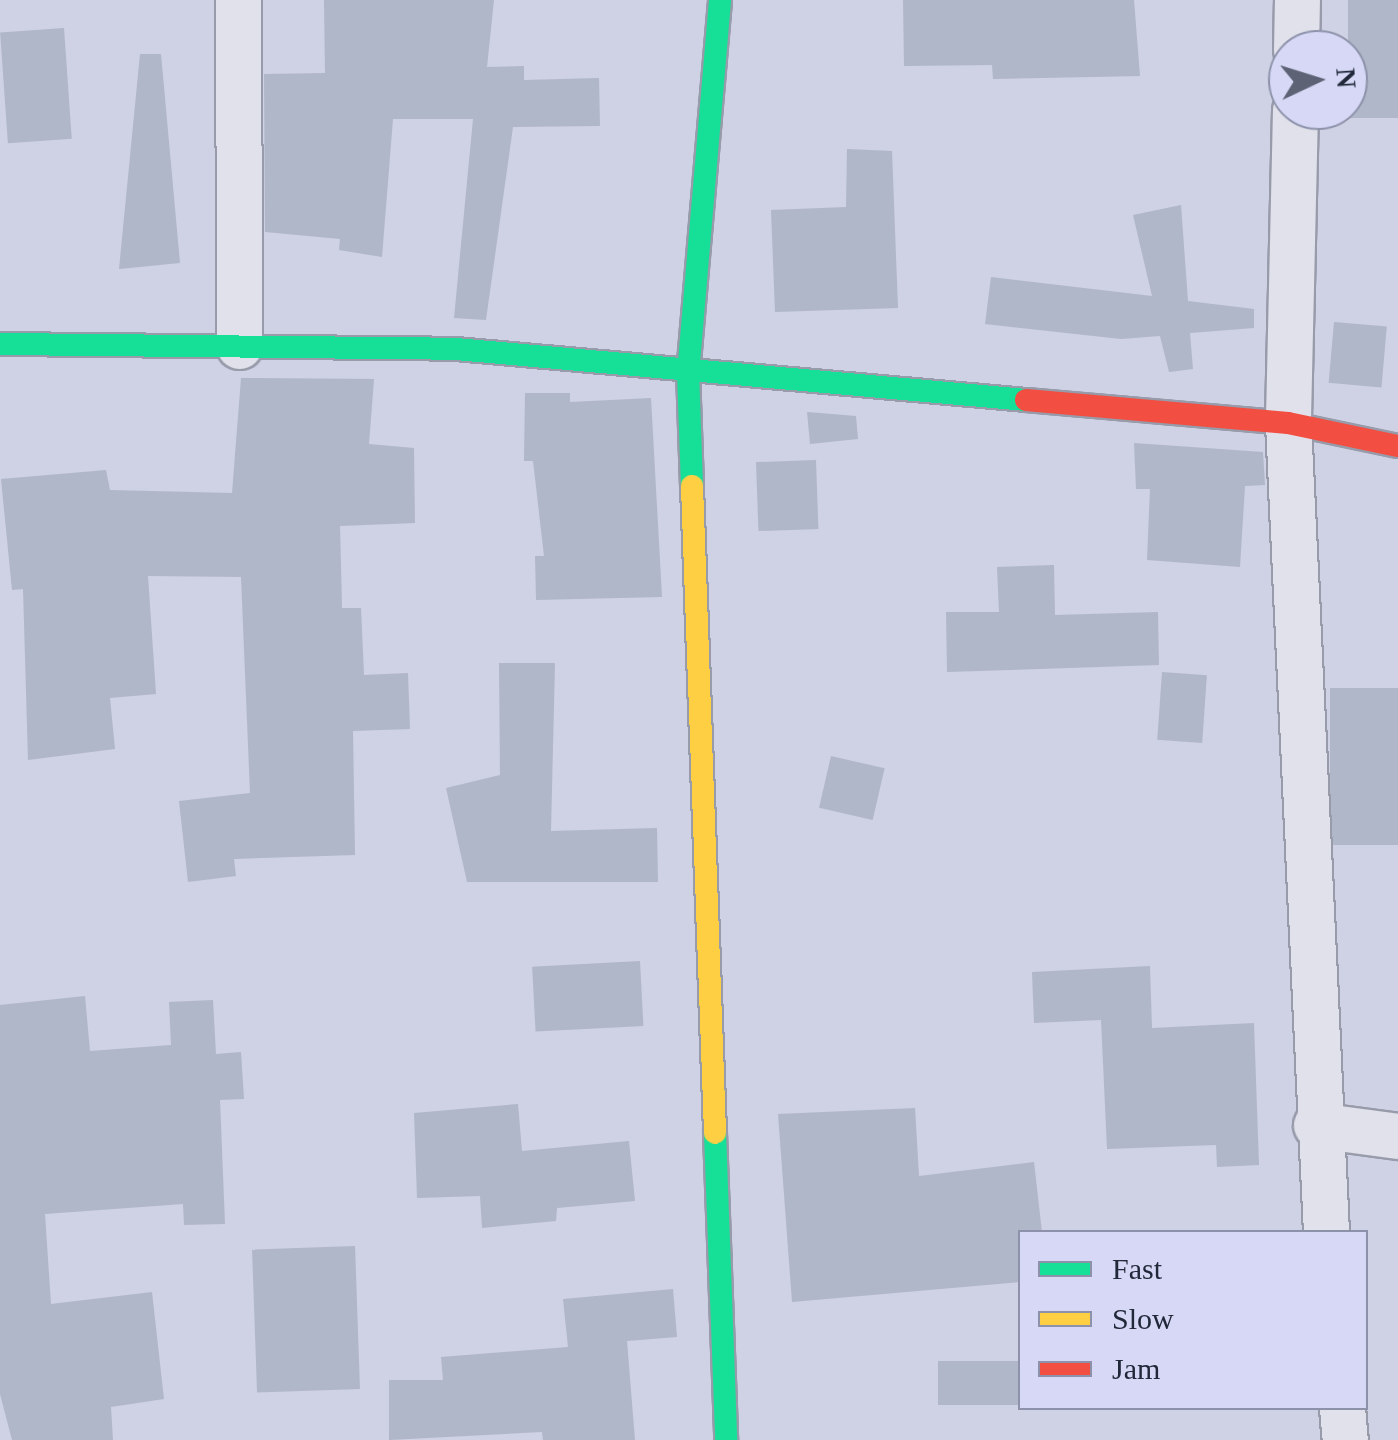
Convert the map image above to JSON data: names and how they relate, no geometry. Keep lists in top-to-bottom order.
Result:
{
  "legend": ["Fast", "Slow", "Jam"],
  "north": "right"
}
